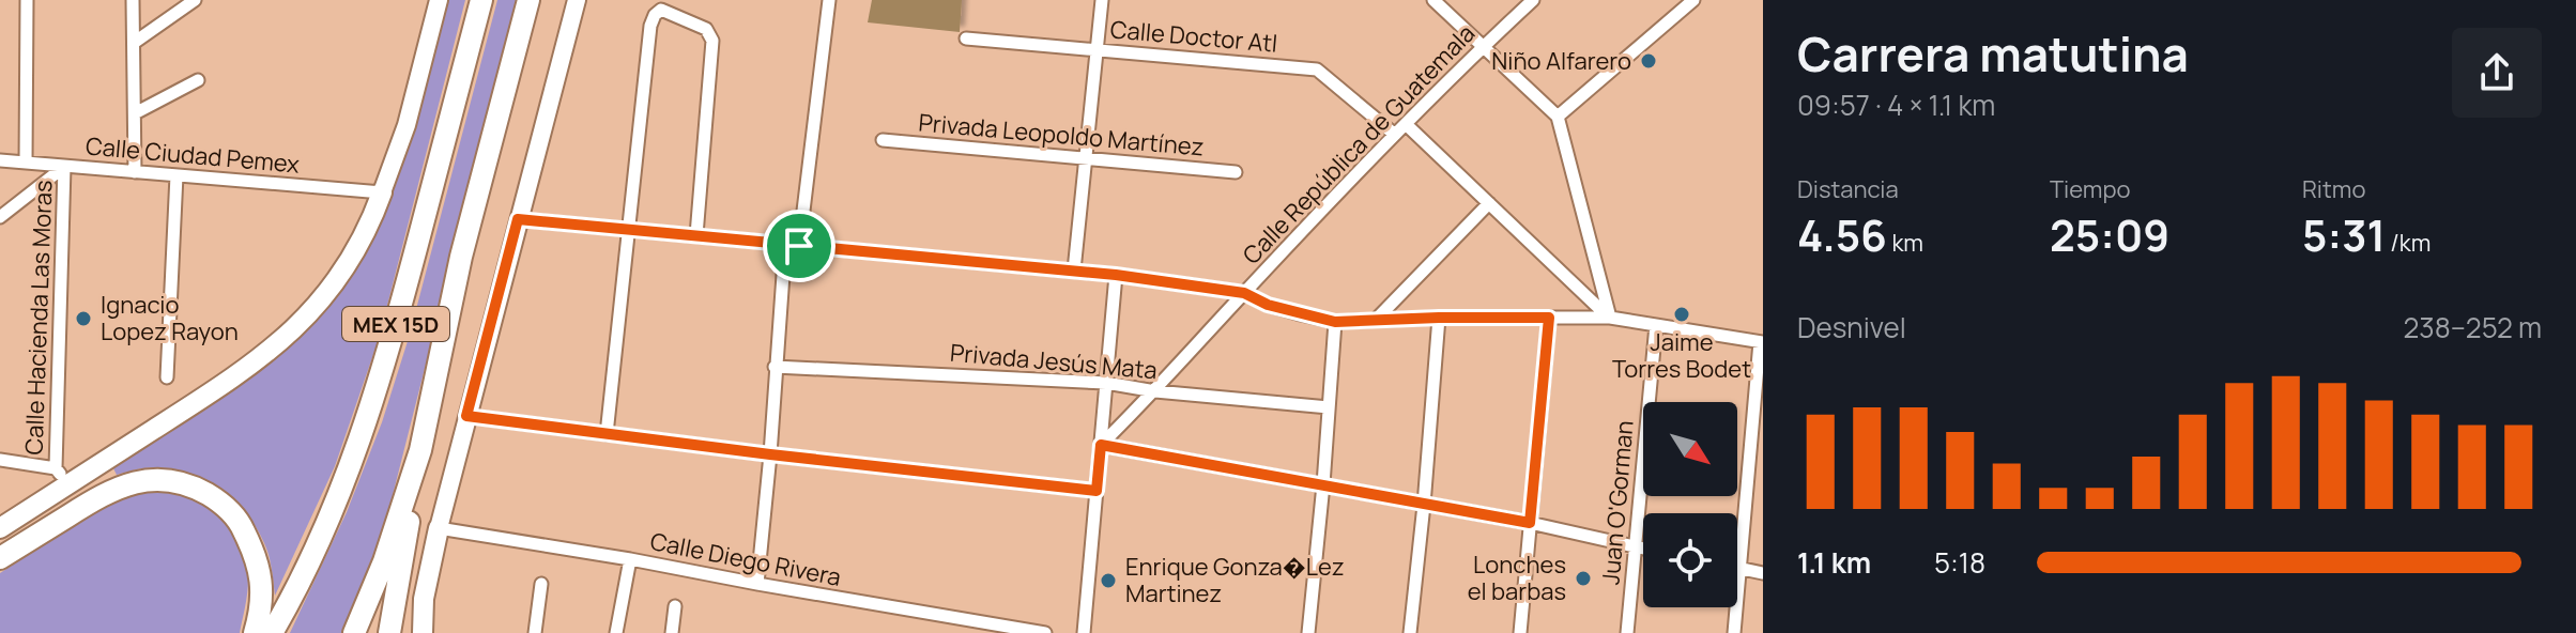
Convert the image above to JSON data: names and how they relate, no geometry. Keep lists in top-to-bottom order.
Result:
{
  "streets": {
    "highway": ["MEX 15D"],
    "street": [
      "Calle Doctor Atl",
      "Privada Leopoldo Martínez",
      "Calle República de Guatemala",
      "Calle Ciudad Pemex",
      "Calle Hacienda Las Moras",
      "Privada Jesús Mata",
      "Juan O'Gorman",
      "Calle Diego Rivera"
    ]
  },
  "crossings": [
    ["Calle Doctor Atl", "Calle República de Guatemala"],
    ["Calle República de Guatemala", "Privada Jesús Mata"],
    ["Calle Ciudad Pemex", "Calle Hacienda Las Moras"]
  ],
  "places": [
    "Niño Alfarero",
    "Jaime Torres Bodet",
    "Ignacio Lopez Rayon",
    "Lonches el barbas",
    "Enrique Gonza�Lez Martinez"
  ],
  "north": "bottom right",
  "page": {
    "heading": ["Carrera matutina", "09:57 · 4 × 1.1 km"],
    "stats": [
      ["Distancia", "4.56 km"],
      ["Tiempo", "25:09"],
      ["Ritmo", "5:31 /km"]
    ],
    "chart": ["Desnivel", "238–252 m"],
    "list": [
      {
        "name": "1.1 km",
        "note": "5:18"
      }
    ]
  }
}
